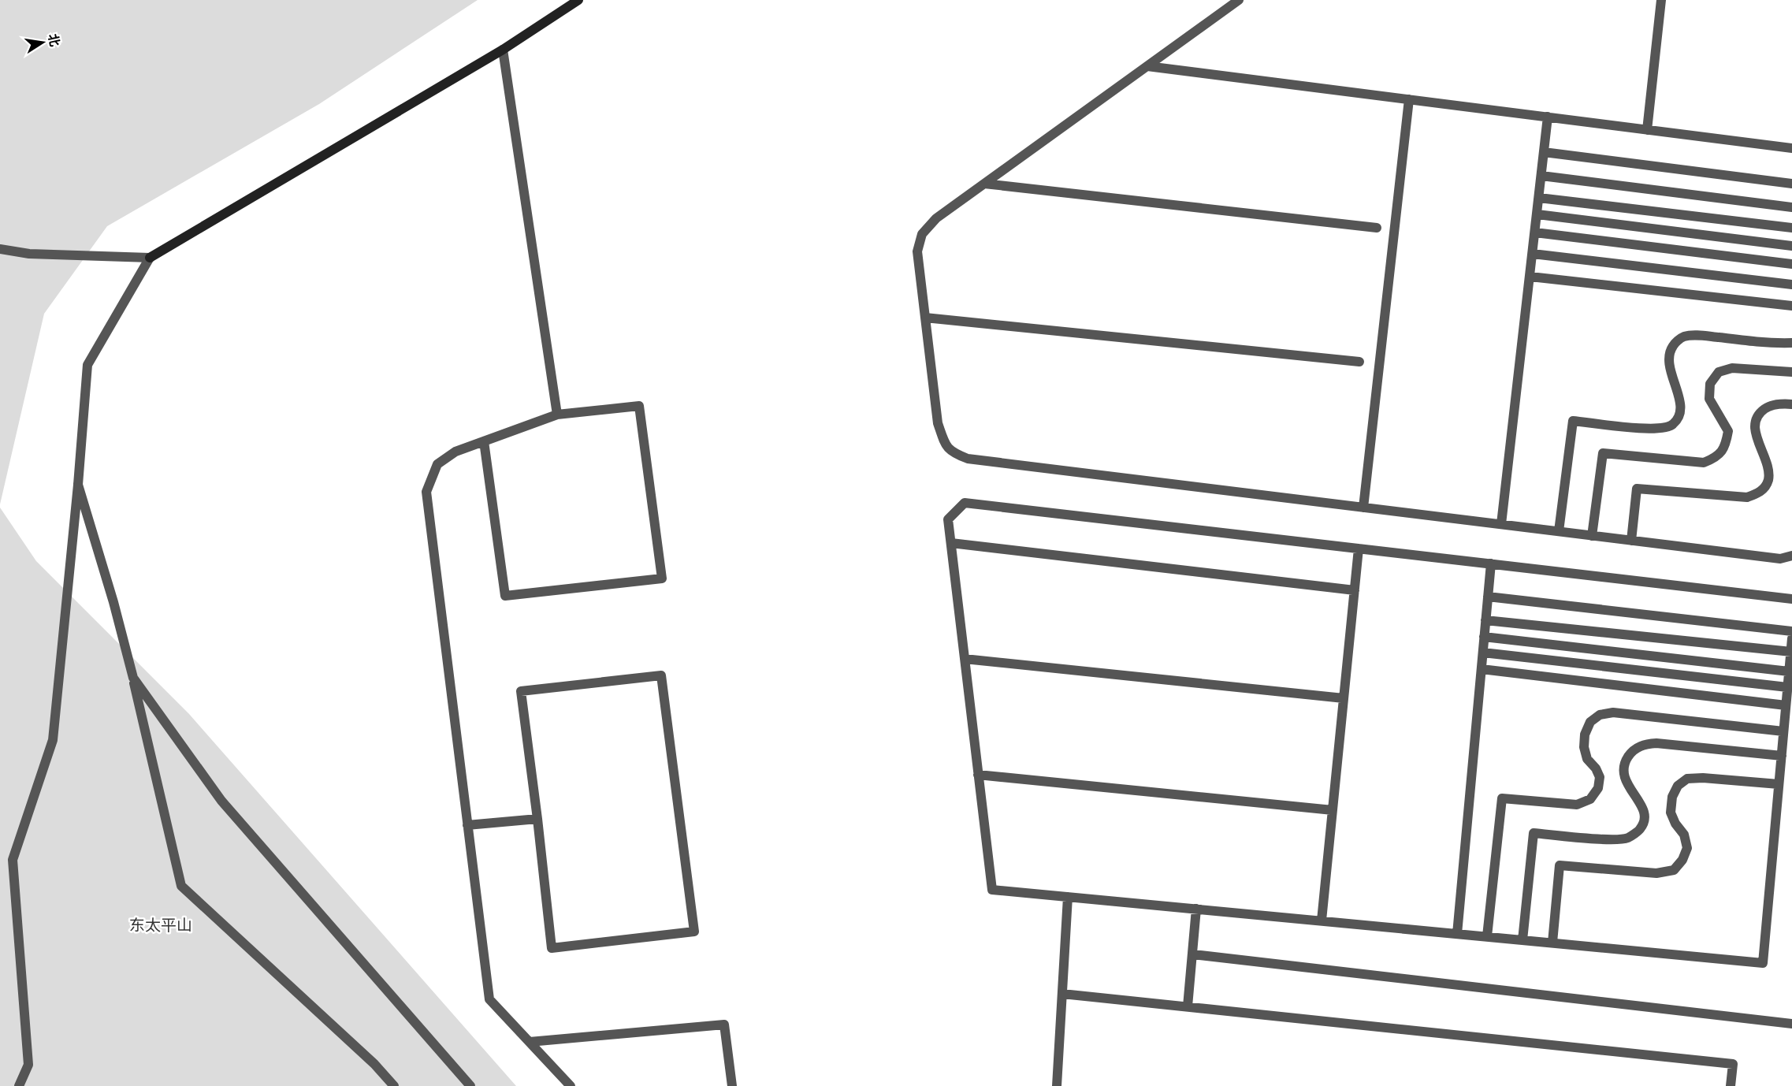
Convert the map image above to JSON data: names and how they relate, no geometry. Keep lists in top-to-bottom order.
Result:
{
  "parks": ["东太平山"],
  "north": "right"
}
